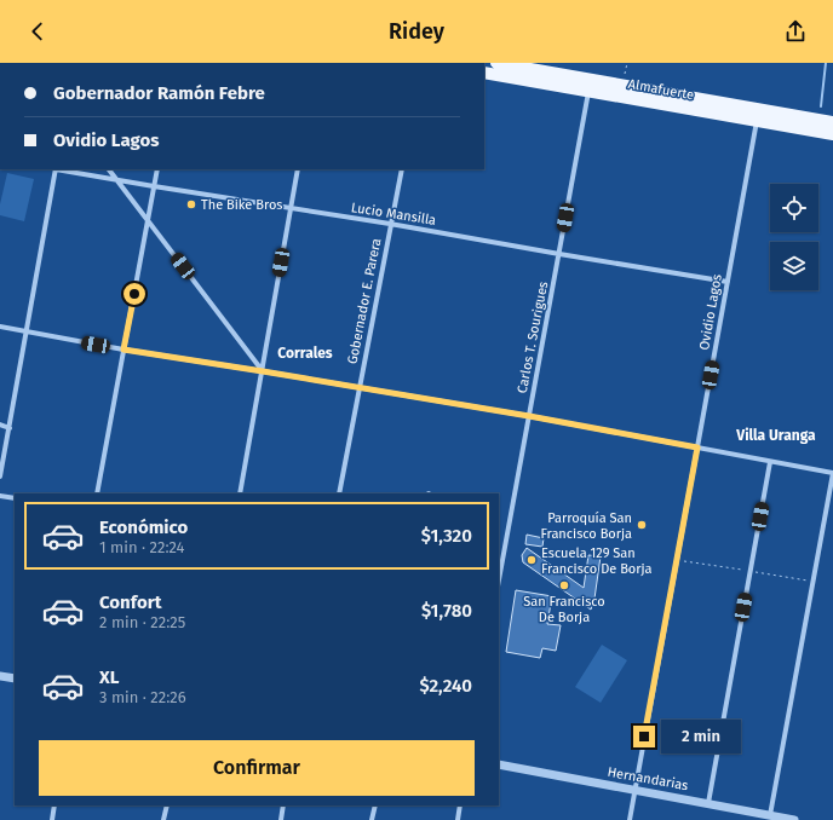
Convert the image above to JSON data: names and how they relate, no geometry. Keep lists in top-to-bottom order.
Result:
{
  "streets": {
    "main road": ["Almafuerte"],
    "street": [
      "Lucio Mansilla",
      "Gobernador E. Parera",
      "Ovidio Lagos",
      "Carlos T. Sourigues",
      "Hernandarias"
    ]
  },
  "crossings": [
    ["Almafuerte", "Ovidio Lagos"],
    ["Almafuerte", "Carlos T. Sourigues"],
    ["Lucio Mansilla", "Gobernador E. Parera"],
    ["Lucio Mansilla", "Ovidio Lagos"],
    ["Lucio Mansilla", "Carlos T. Sourigues"],
    ["Ovidio Lagos", "Hernandarias"]
  ],
  "districts": ["Corrales", "Villa Uranga"],
  "places": [
    "The Bike Bros",
    "Parroquía San Francisco Borja",
    "Escuela 129 San Francisco De Borja",
    "San Francisco De Borja"
  ],
  "page": {
    "header": "Ridey",
    "banner": ["Gobernador Ramón Febre", "Ovidio Lagos"],
    "list": [
      {
        "name": "Económico",
        "note": "1 min · 22:24",
        "value": "$1,320"
      },
      {
        "name": "Confort",
        "note": "2 min · 22:25",
        "value": "$1,780"
      },
      {
        "name": "XL",
        "note": "3 min · 22:26",
        "value": "$2,240"
      }
    ],
    "bubble": "2 min",
    "buttons": "Confirmar"
  }
}
